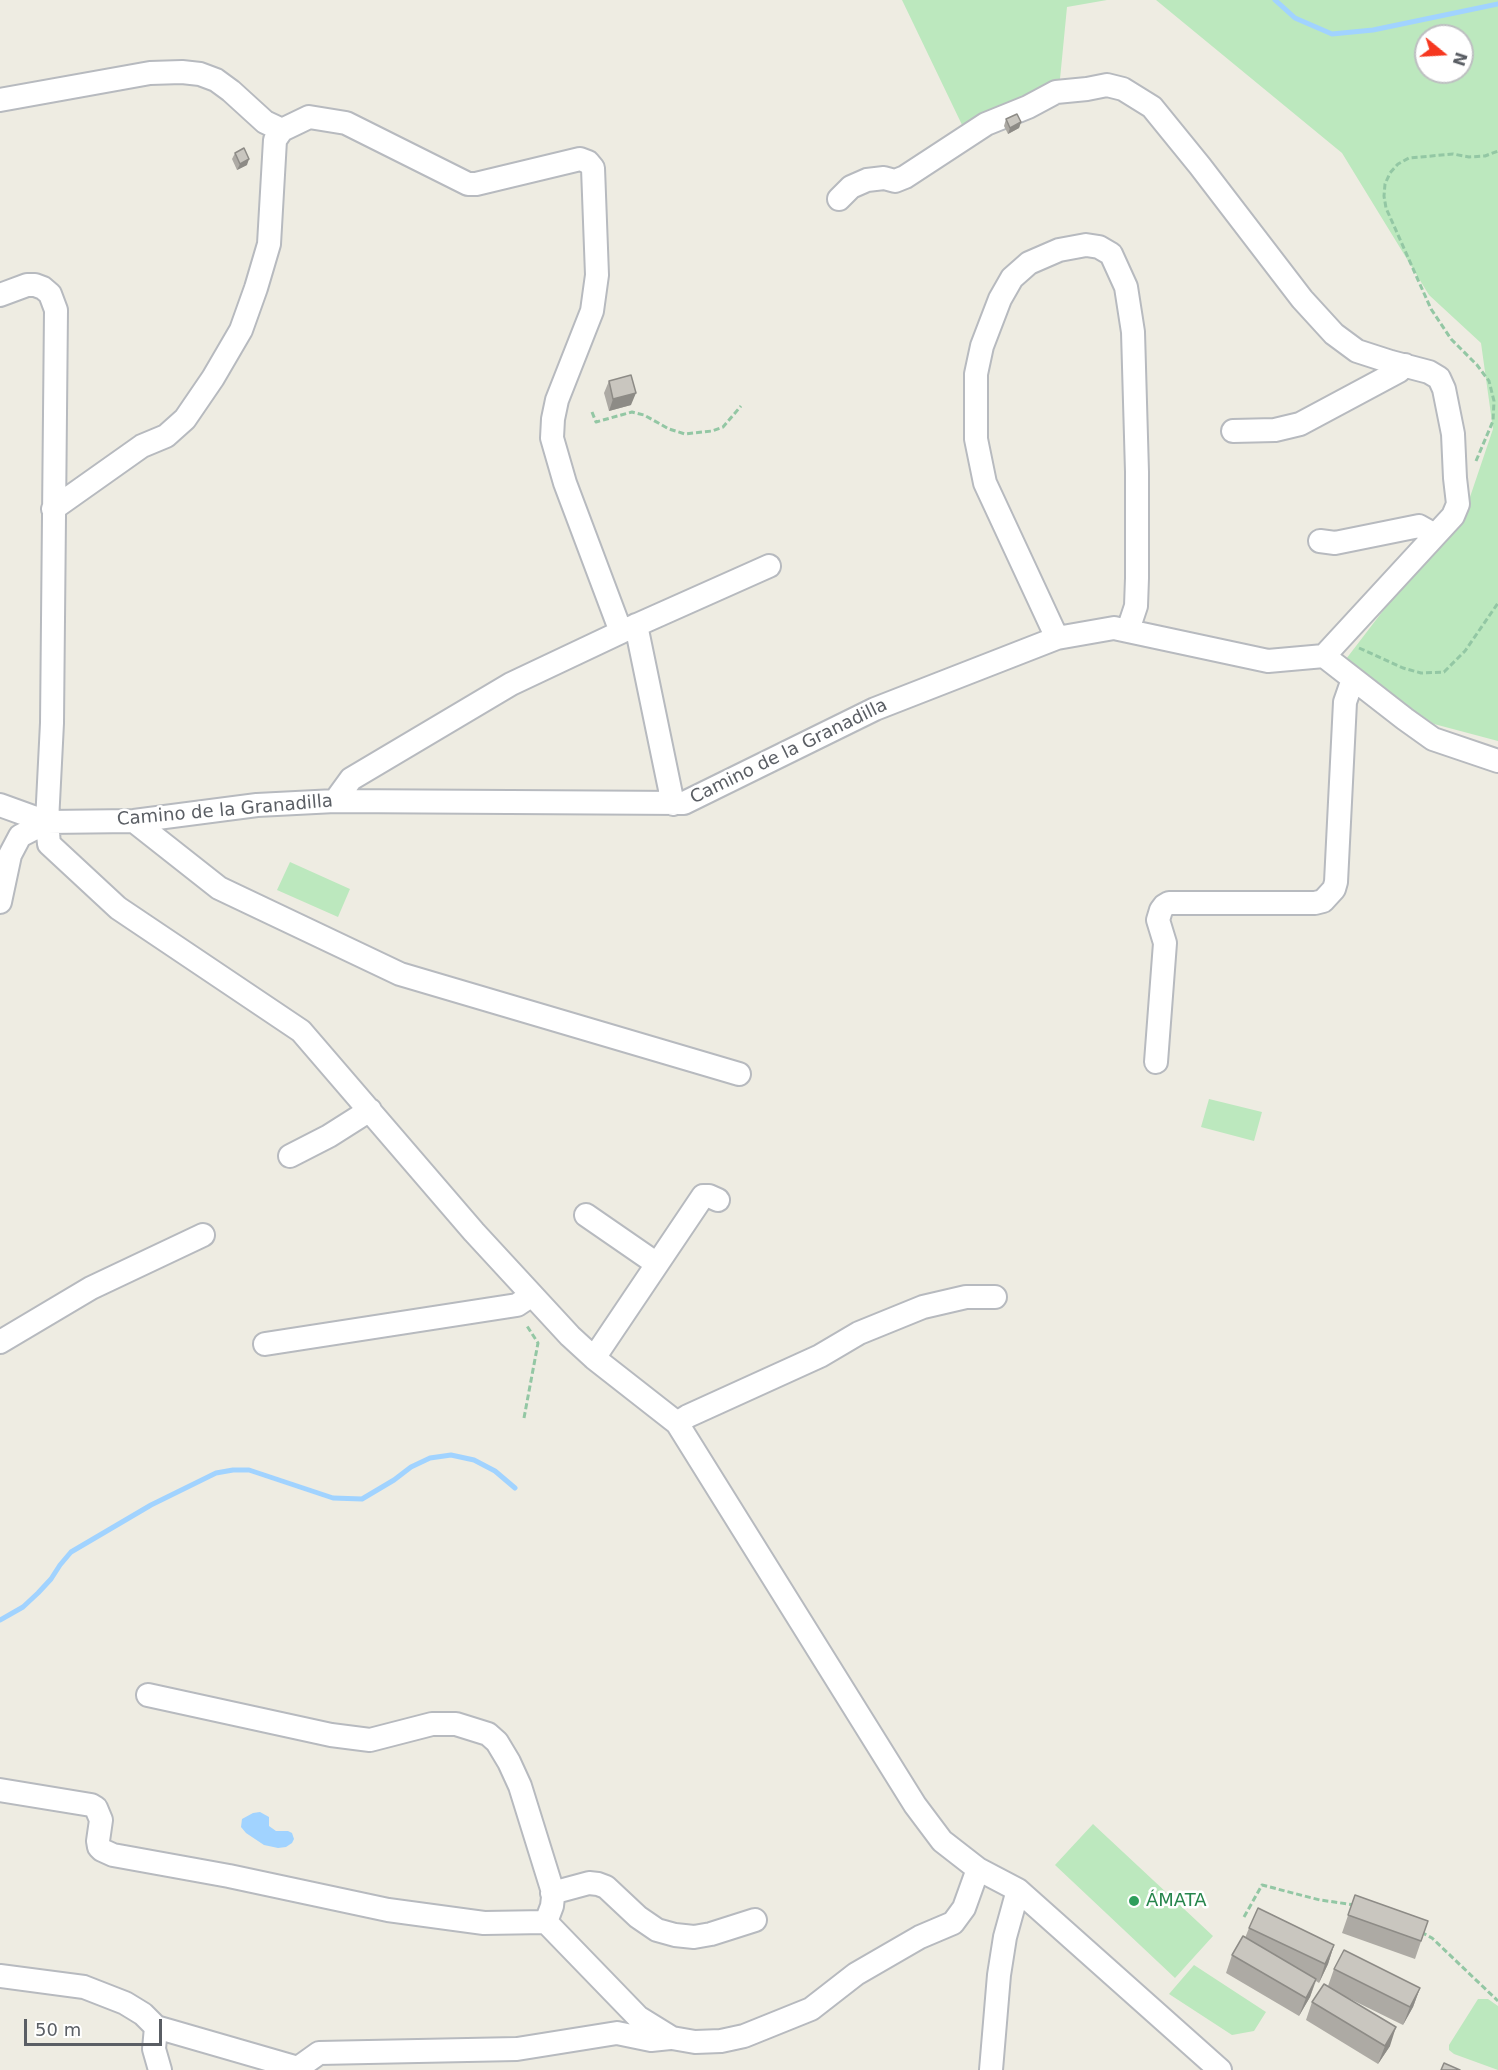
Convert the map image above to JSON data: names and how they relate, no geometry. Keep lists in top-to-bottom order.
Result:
{
  "streets": {
    "street": ["Camino de la Granadilla"]
  },
  "places": ["ÁMATA"],
  "scale_bar": "50 m",
  "north": "right"
}
